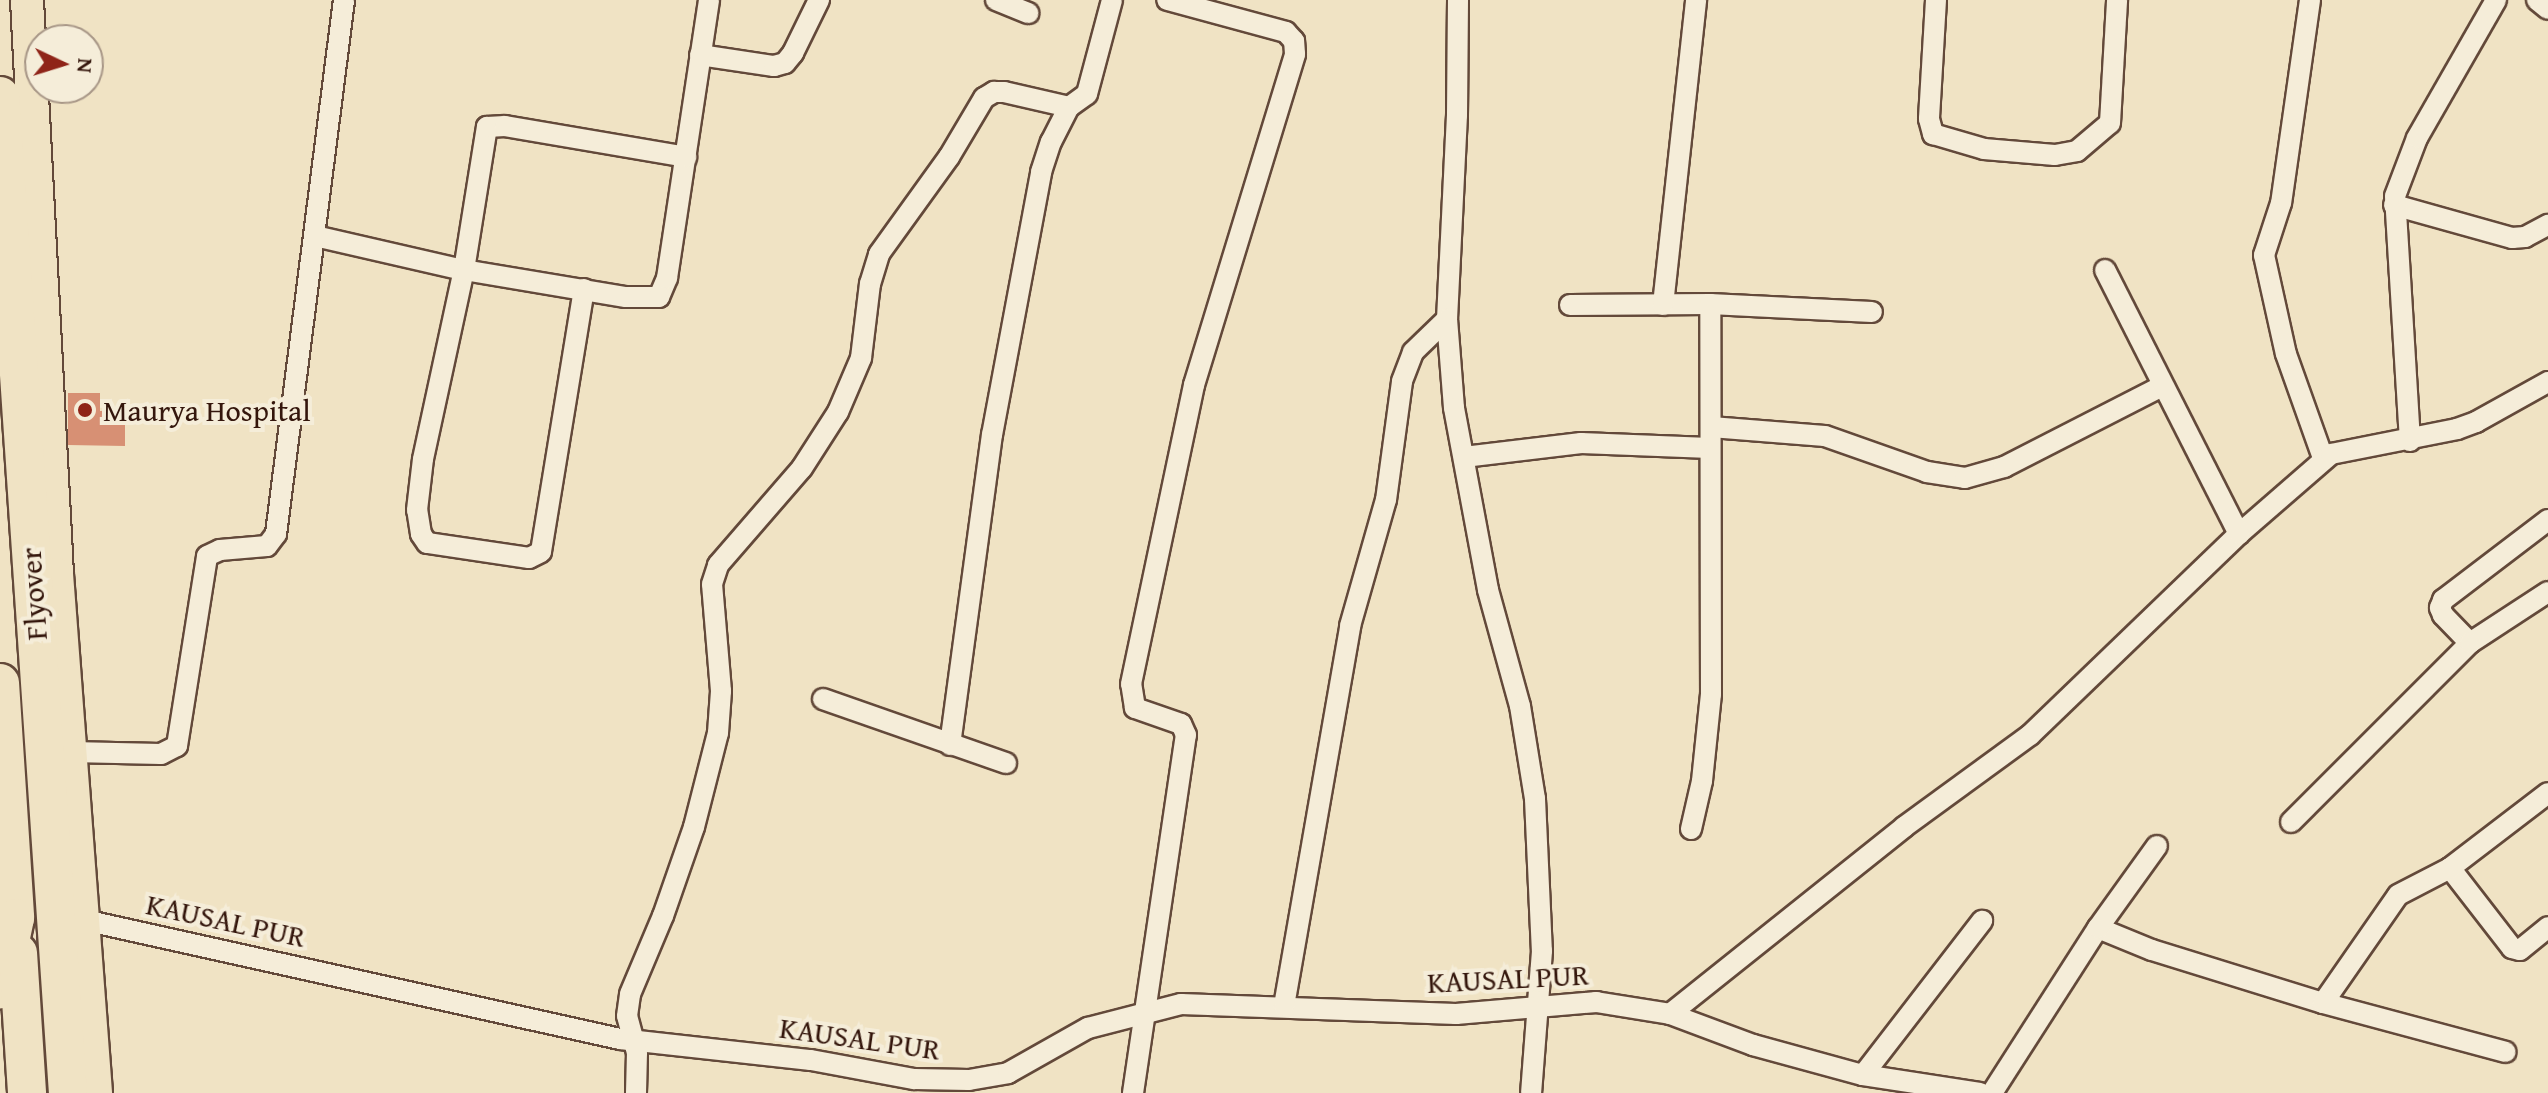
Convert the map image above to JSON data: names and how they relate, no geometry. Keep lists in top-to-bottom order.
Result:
{
  "streets": {
    "highway": ["Flyover"],
    "street": ["KAUSAL PUR"]
  },
  "places": ["Maurya Hospital"],
  "north": "right"
}
